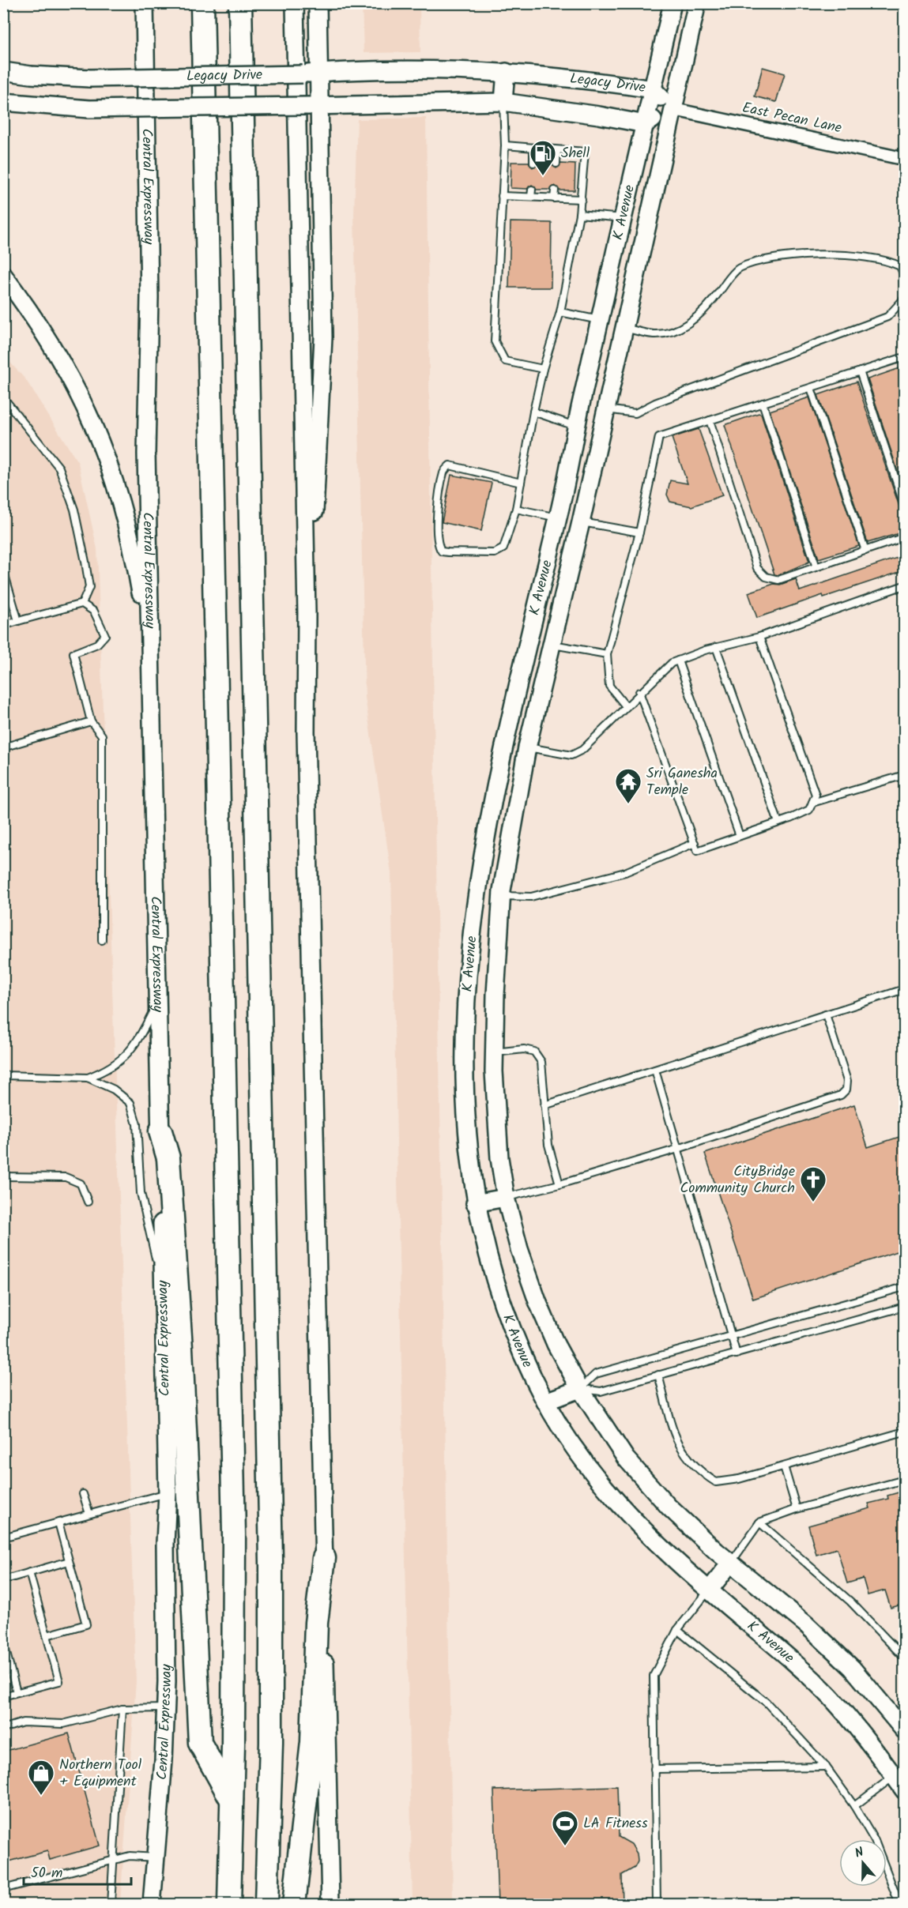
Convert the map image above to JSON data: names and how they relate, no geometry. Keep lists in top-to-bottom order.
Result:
{
  "streets": {
    "main road": ["Legacy Drive", "Central Expressway", "K Avenue"],
    "street": ["East Pecan Lane"]
  },
  "crossings": [
    ["Legacy Drive", "East Pecan Lane"],
    ["Legacy Drive", "K Avenue"],
    ["East Pecan Lane", "K Avenue"]
  ],
  "places": {
    "fuel station": ["Shell"],
    "temple": ["Sri Ganesha Temple"],
    "church": ["CityBridge Community Church"],
    "shop": ["Northern Tool + Equipment"],
    "sports": ["LA Fitness"]
  },
  "scale_bar": "50 m",
  "north": "top"
}
